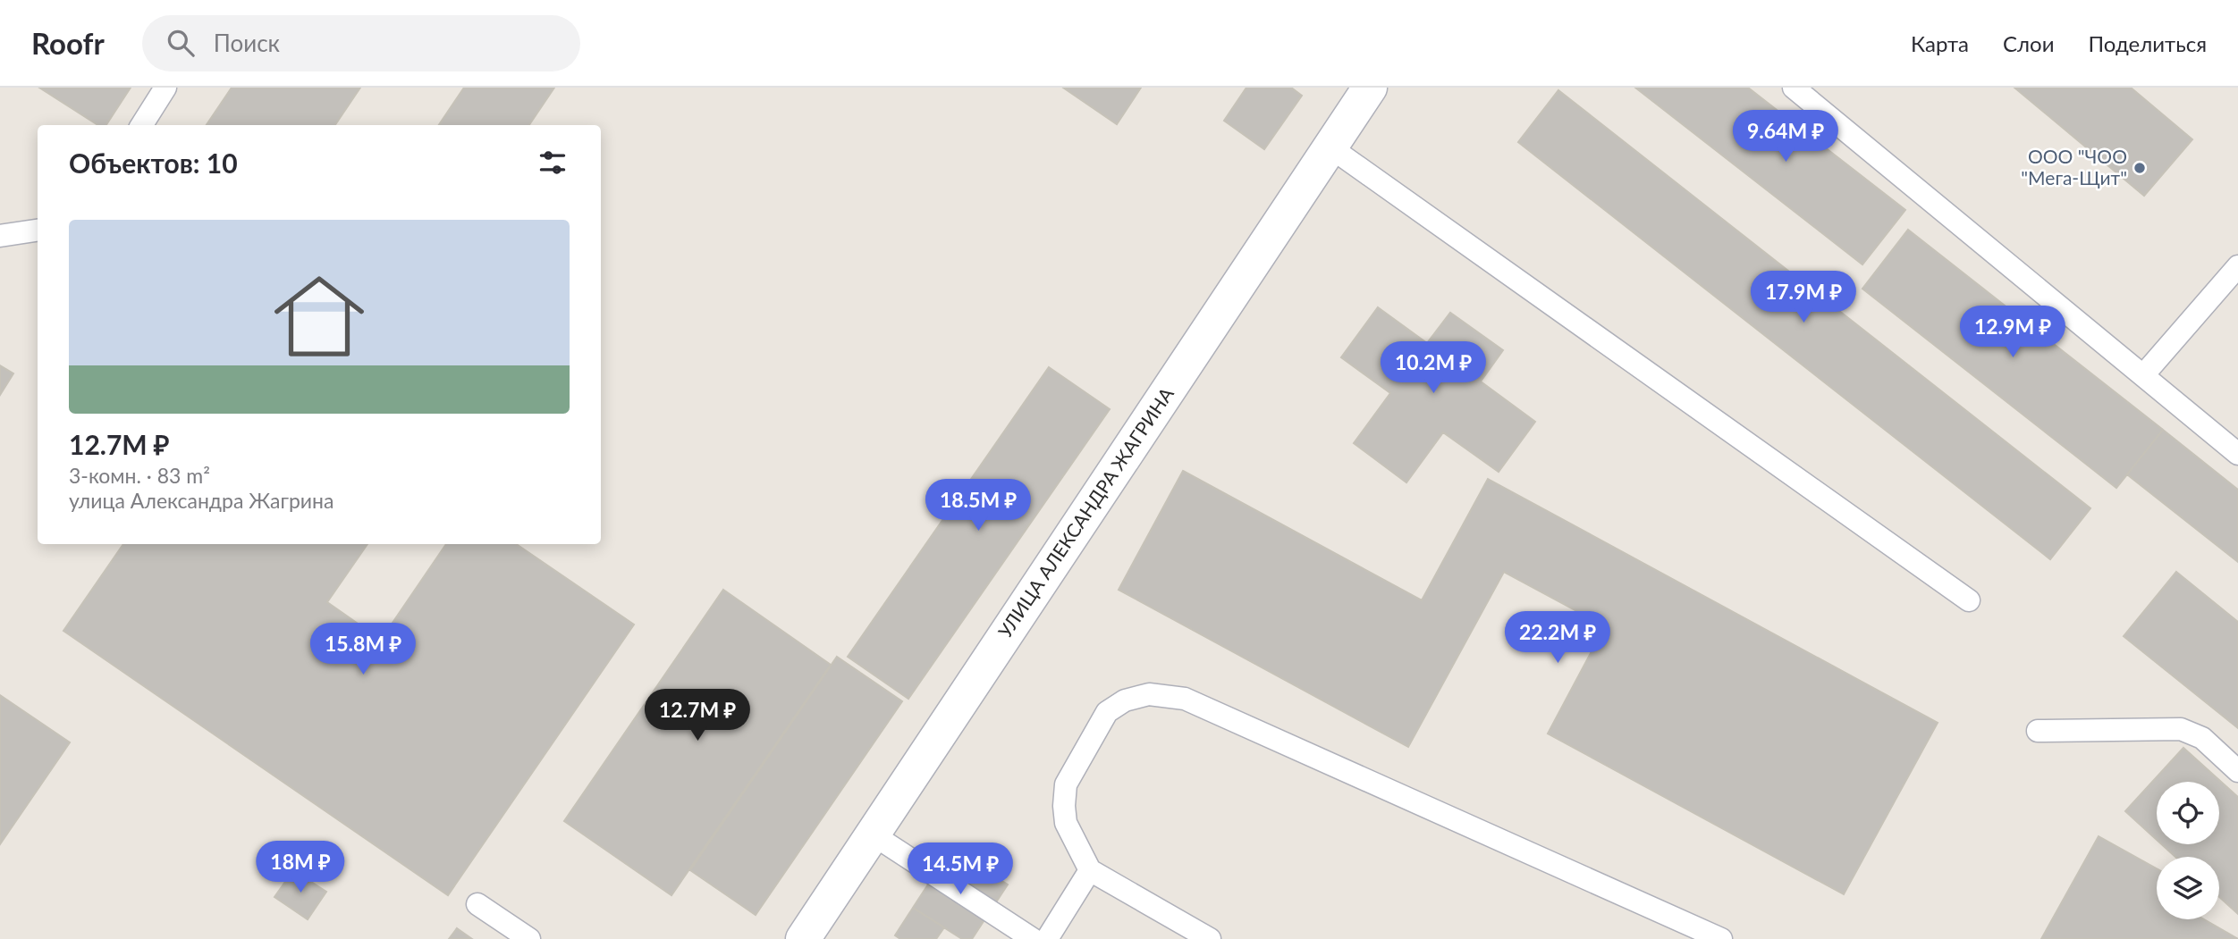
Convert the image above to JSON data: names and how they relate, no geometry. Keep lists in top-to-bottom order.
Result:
{
  "streets": {
    "street": ["УЛИЦА АЛЕКСАНДРА ЖАГРИНА"]
  },
  "places": ["ООО \"ЧОО \"Мега-Щит\""],
  "page": {
    "header": "Roofr",
    "search": "Поиск",
    "nav": ["Карта", "Слои", "Поделиться"],
    "price": [
      "9.64M ₽",
      "17.9M ₽",
      "12.9M ₽",
      "10.2M ₽",
      "18.5M ₽",
      "22.2M ₽",
      "15.8M ₽",
      "12.7M ₽",
      "18M ₽",
      "14.5M ₽"
    ],
    "heading": "Объектов: 10",
    "list": [
      {
        "name": "12.7M ₽",
        "note": "3-комн. · 83 m² · улица Александра Жагрина"
      }
    ]
  }
}
